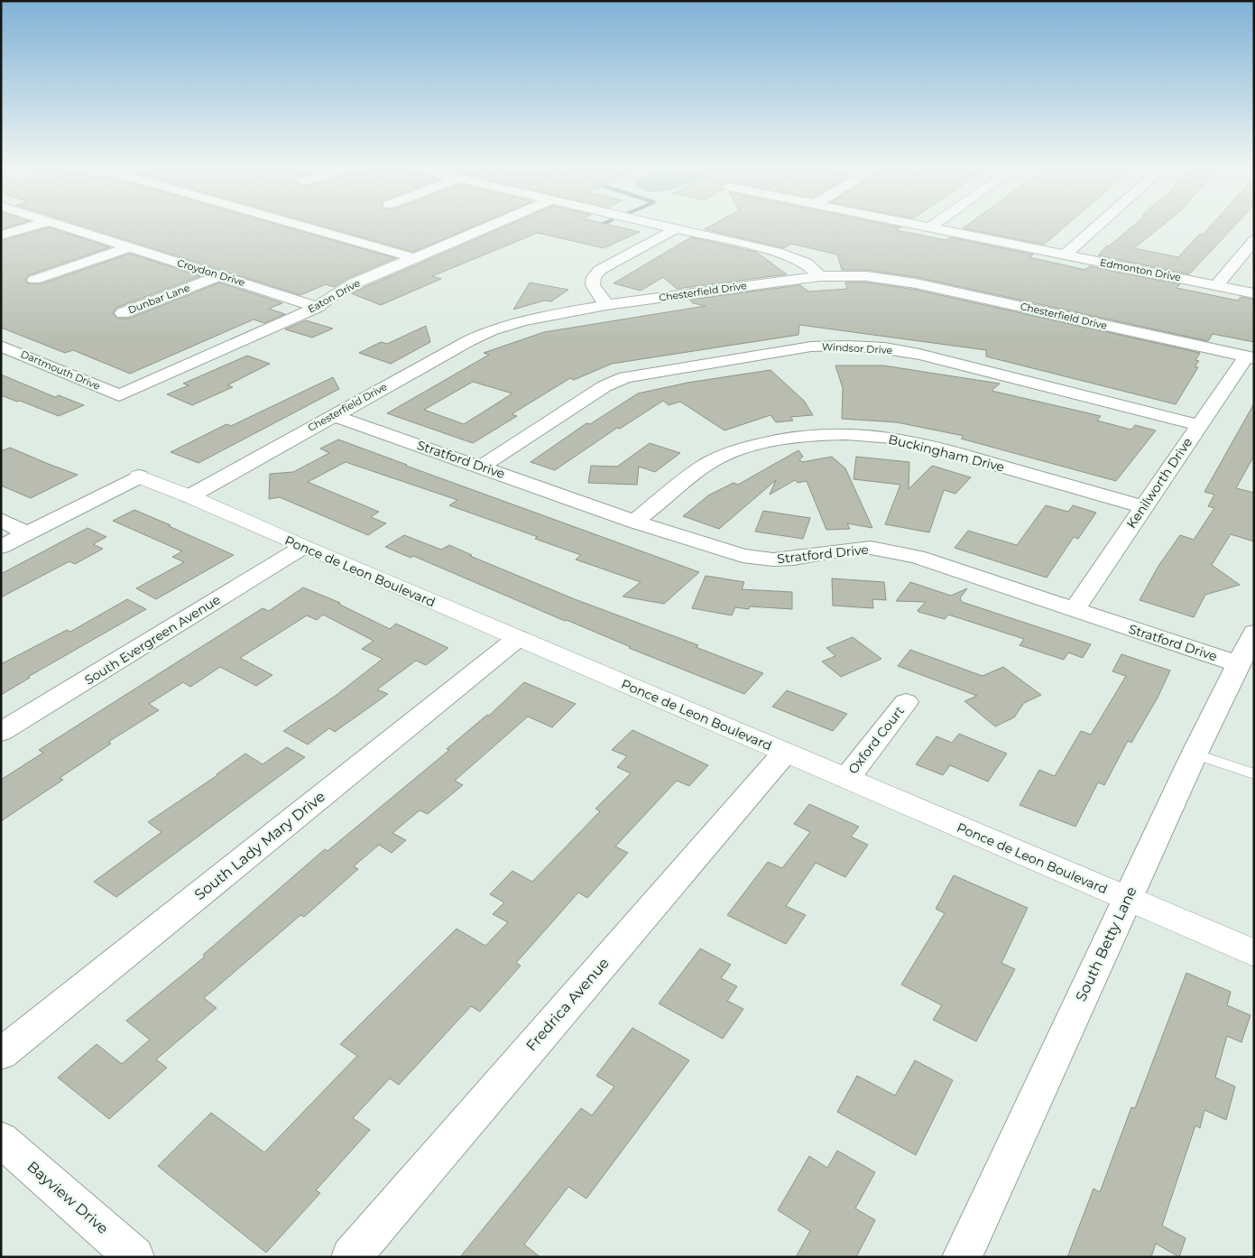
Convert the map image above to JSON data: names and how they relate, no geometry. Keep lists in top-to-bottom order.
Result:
{
  "streets": {
    "street": [
      "Edmonton Drive",
      "Croydon Drive",
      "Chesterfield Drive",
      "Eaton Drive",
      "Dunbar Lane",
      "Windsor Drive",
      "Dartmouth Drive",
      "Buckingham Drive",
      "Stratford Drive",
      "Kenilworth Drive",
      "Ponce de Leon Boulevard",
      "South Evergreen Avenue",
      "Oxford Court",
      "South Lady Mary Drive",
      "South Betty Lane",
      "Fredrica Avenue",
      "Bayview Drive"
    ]
  },
  "crossings": [
    ["Croydon Drive", "Eaton Drive"],
    ["Croydon Drive", "Dunbar Lane"],
    ["Chesterfield Drive", "Stratford Drive"],
    ["Chesterfield Drive", "Kenilworth Drive"],
    ["Chesterfield Drive", "Ponce de Leon Boulevard"],
    ["Eaton Drive", "Dartmouth Drive"],
    ["Windsor Drive", "Stratford Drive"],
    ["Windsor Drive", "Kenilworth Drive"],
    ["Buckingham Drive", "Stratford Drive"],
    ["Buckingham Drive", "Kenilworth Drive"],
    ["Stratford Drive", "Kenilworth Drive"],
    ["Stratford Drive", "South Betty Lane"],
    ["Ponce de Leon Boulevard", "South Evergreen Avenue"],
    ["Ponce de Leon Boulevard", "Oxford Court"],
    ["Ponce de Leon Boulevard", "South Lady Mary Drive"],
    ["Ponce de Leon Boulevard", "South Betty Lane"],
    ["Ponce de Leon Boulevard", "Fredrica Avenue"]
  ]
}
